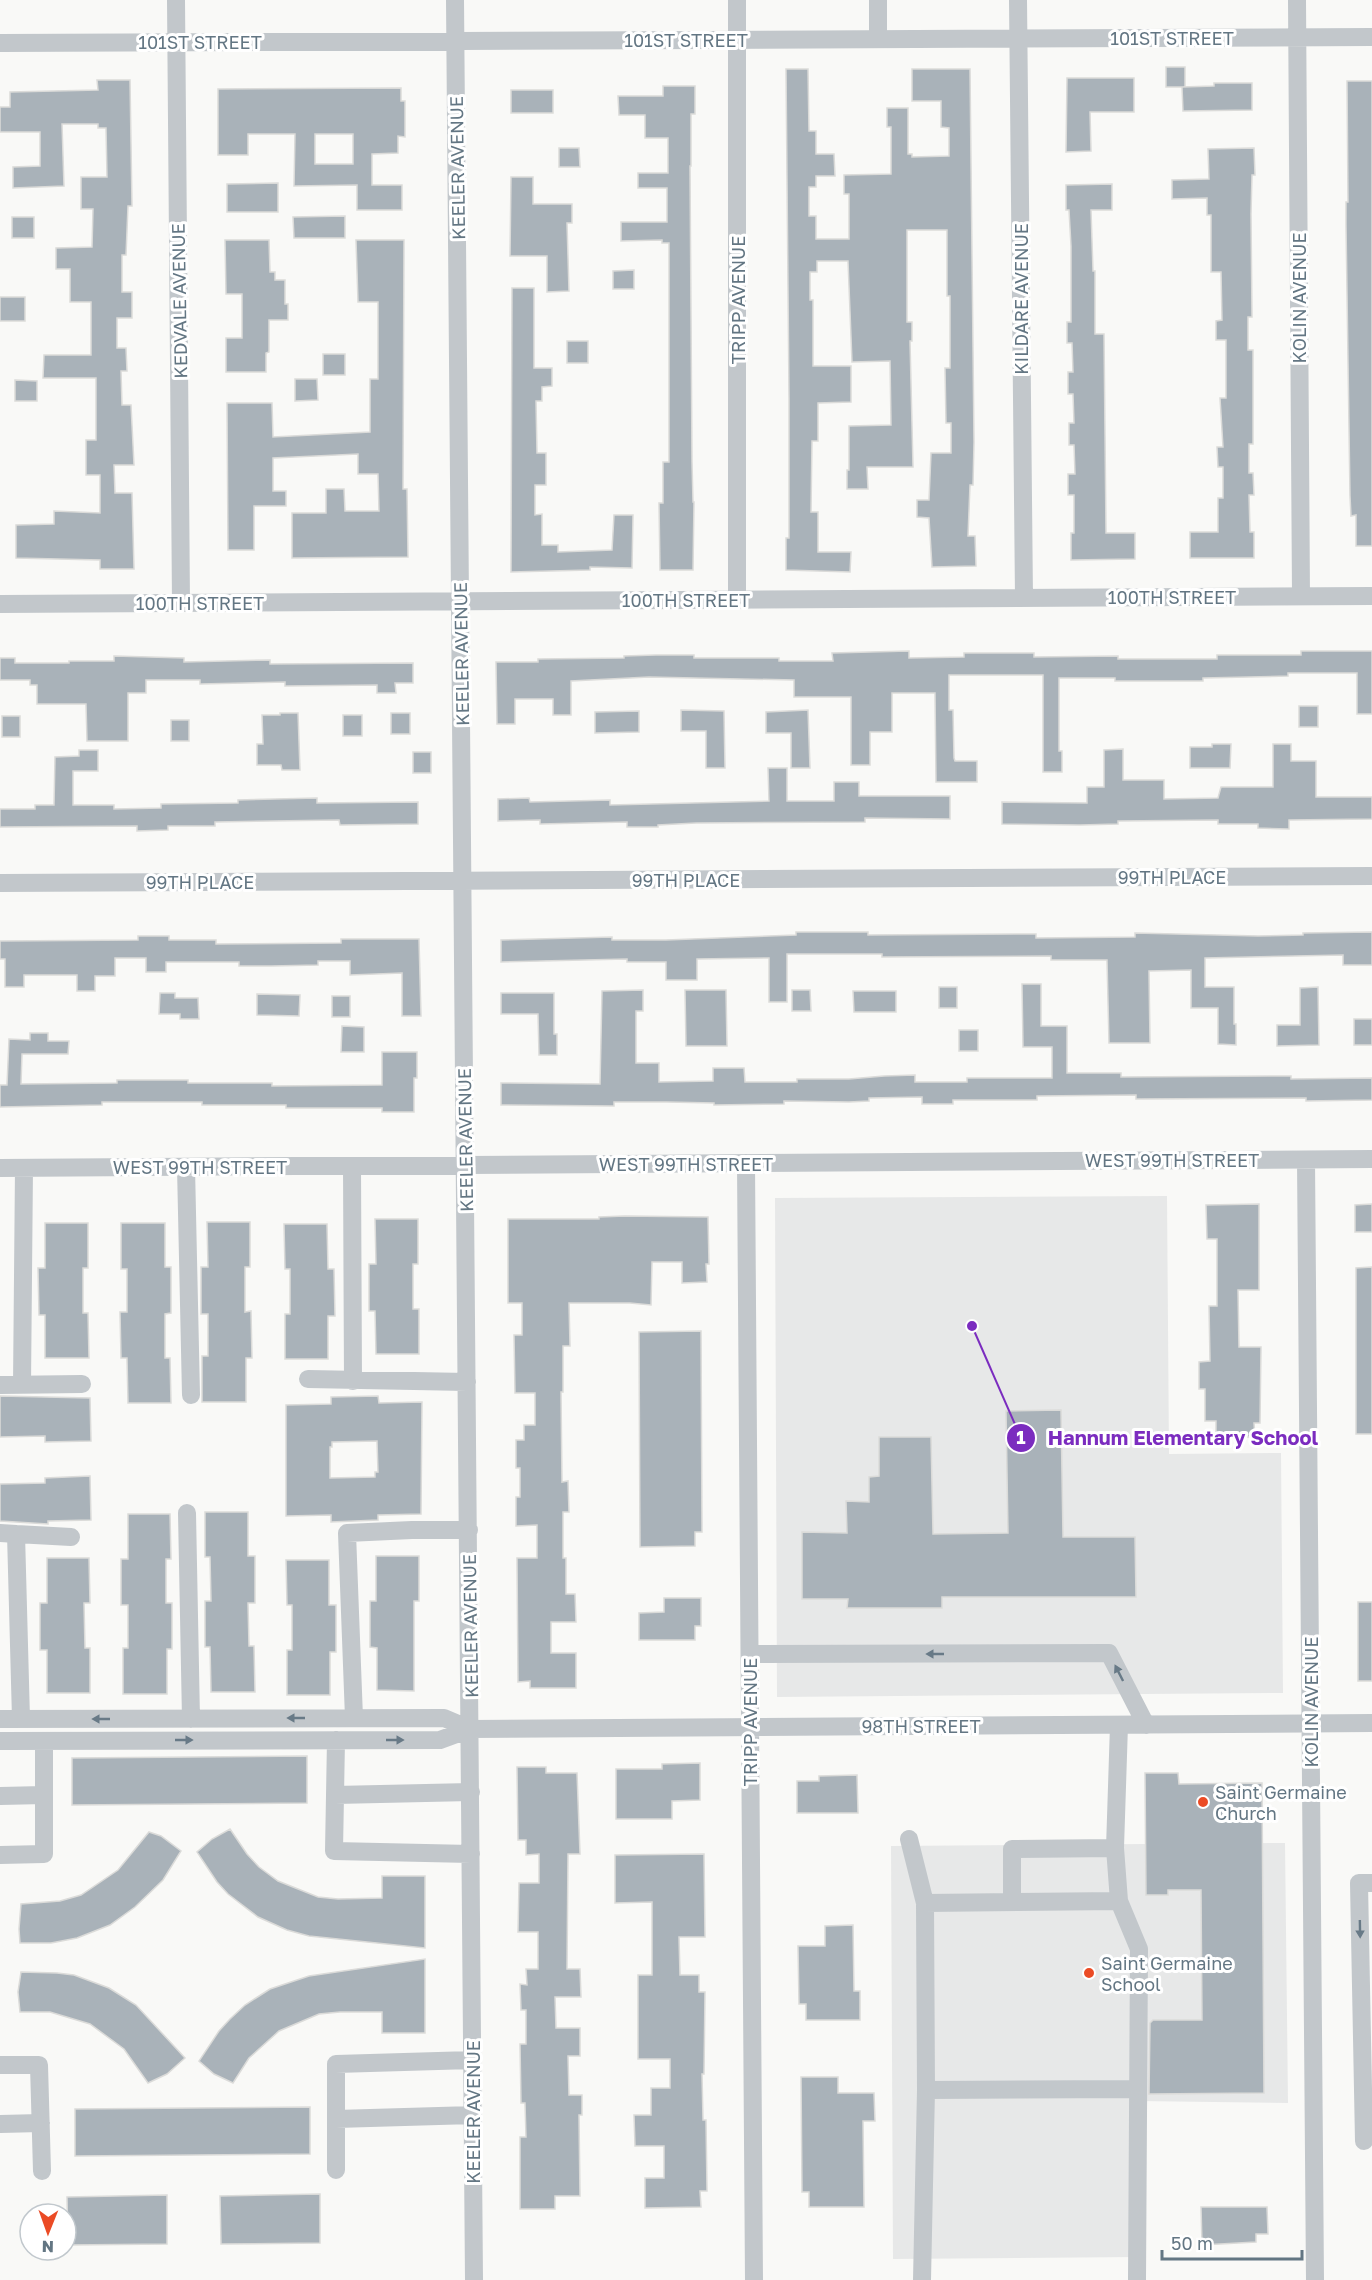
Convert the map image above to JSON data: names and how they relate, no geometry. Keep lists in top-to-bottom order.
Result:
{
  "streets": {
    "street": [
      "101ST STREET",
      "KEELER AVENUE",
      "KOLIN AVENUE",
      "KILDARE AVENUE",
      "TRIPP AVENUE",
      "KEDVALE AVENUE",
      "100TH STREET",
      "99TH PLACE",
      "WEST 99TH STREET",
      "98TH STREET"
    ]
  },
  "crossings": [
    ["101ST STREET", "KEELER AVENUE"],
    ["101ST STREET", "KOLIN AVENUE"],
    ["101ST STREET", "KILDARE AVENUE"],
    ["101ST STREET", "TRIPP AVENUE"],
    ["101ST STREET", "KEDVALE AVENUE"],
    ["KEELER AVENUE", "100TH STREET"],
    ["KEELER AVENUE", "99TH PLACE"],
    ["KEELER AVENUE", "WEST 99TH STREET"],
    ["KEELER AVENUE", "98TH STREET"],
    ["KOLIN AVENUE", "100TH STREET"],
    ["KOLIN AVENUE", "WEST 99TH STREET"],
    ["KOLIN AVENUE", "98TH STREET"],
    ["KILDARE AVENUE", "100TH STREET"],
    ["TRIPP AVENUE", "100TH STREET"],
    ["TRIPP AVENUE", "WEST 99TH STREET"],
    ["TRIPP AVENUE", "98TH STREET"],
    ["KEDVALE AVENUE", "100TH STREET"]
  ],
  "places": ["Hannum Elementary School", "Saint Germaine Church", "Saint Germaine School"],
  "scale_bar": "50 m",
  "north": "bottom"
}
